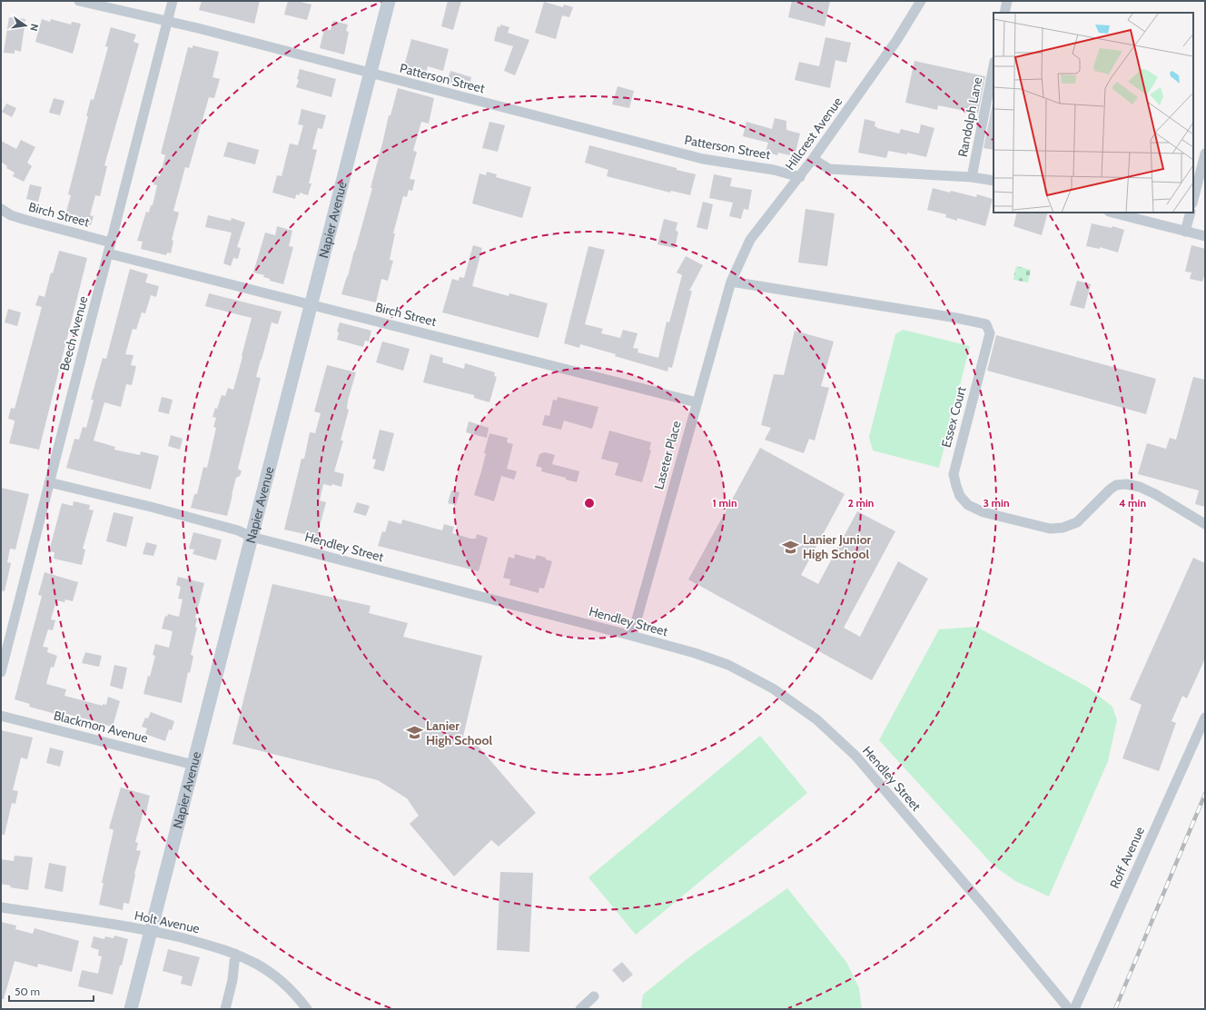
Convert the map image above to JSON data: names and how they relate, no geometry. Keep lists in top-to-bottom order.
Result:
{
  "streets": {
    "street": [
      "Patterson Street",
      "Randolph Lane",
      "Hillcrest Avenue",
      "Birch Street",
      "Napier Avenue",
      "Beech Avenue",
      "Essex Court",
      "Laseter Place",
      "Hendley Street",
      "Blackmon Avenue",
      "Roff Avenue",
      "Holt Avenue"
    ]
  },
  "crossings": [
    ["Patterson Street", "Hillcrest Avenue"],
    ["Patterson Street", "Napier Avenue"],
    ["Patterson Street", "Beech Avenue"],
    ["Hillcrest Avenue", "Essex Court"],
    ["Hillcrest Avenue", "Laseter Place"],
    ["Birch Street", "Napier Avenue"],
    ["Birch Street", "Beech Avenue"],
    ["Birch Street", "Laseter Place"],
    ["Napier Avenue", "Hendley Street"],
    ["Napier Avenue", "Blackmon Avenue"],
    ["Napier Avenue", "Holt Avenue"],
    ["Beech Avenue", "Hendley Street"],
    ["Essex Court", "Laseter Place"],
    ["Laseter Place", "Hendley Street"]
  ],
  "places": {
    "school or university": ["Lanier Junior High School", "Lanier High School"]
  },
  "scale_bar": "50 m",
  "north": "right",
  "rings": [
    "1 min",
    "2 min",
    "3 min",
    "4 min"
  ]
}
